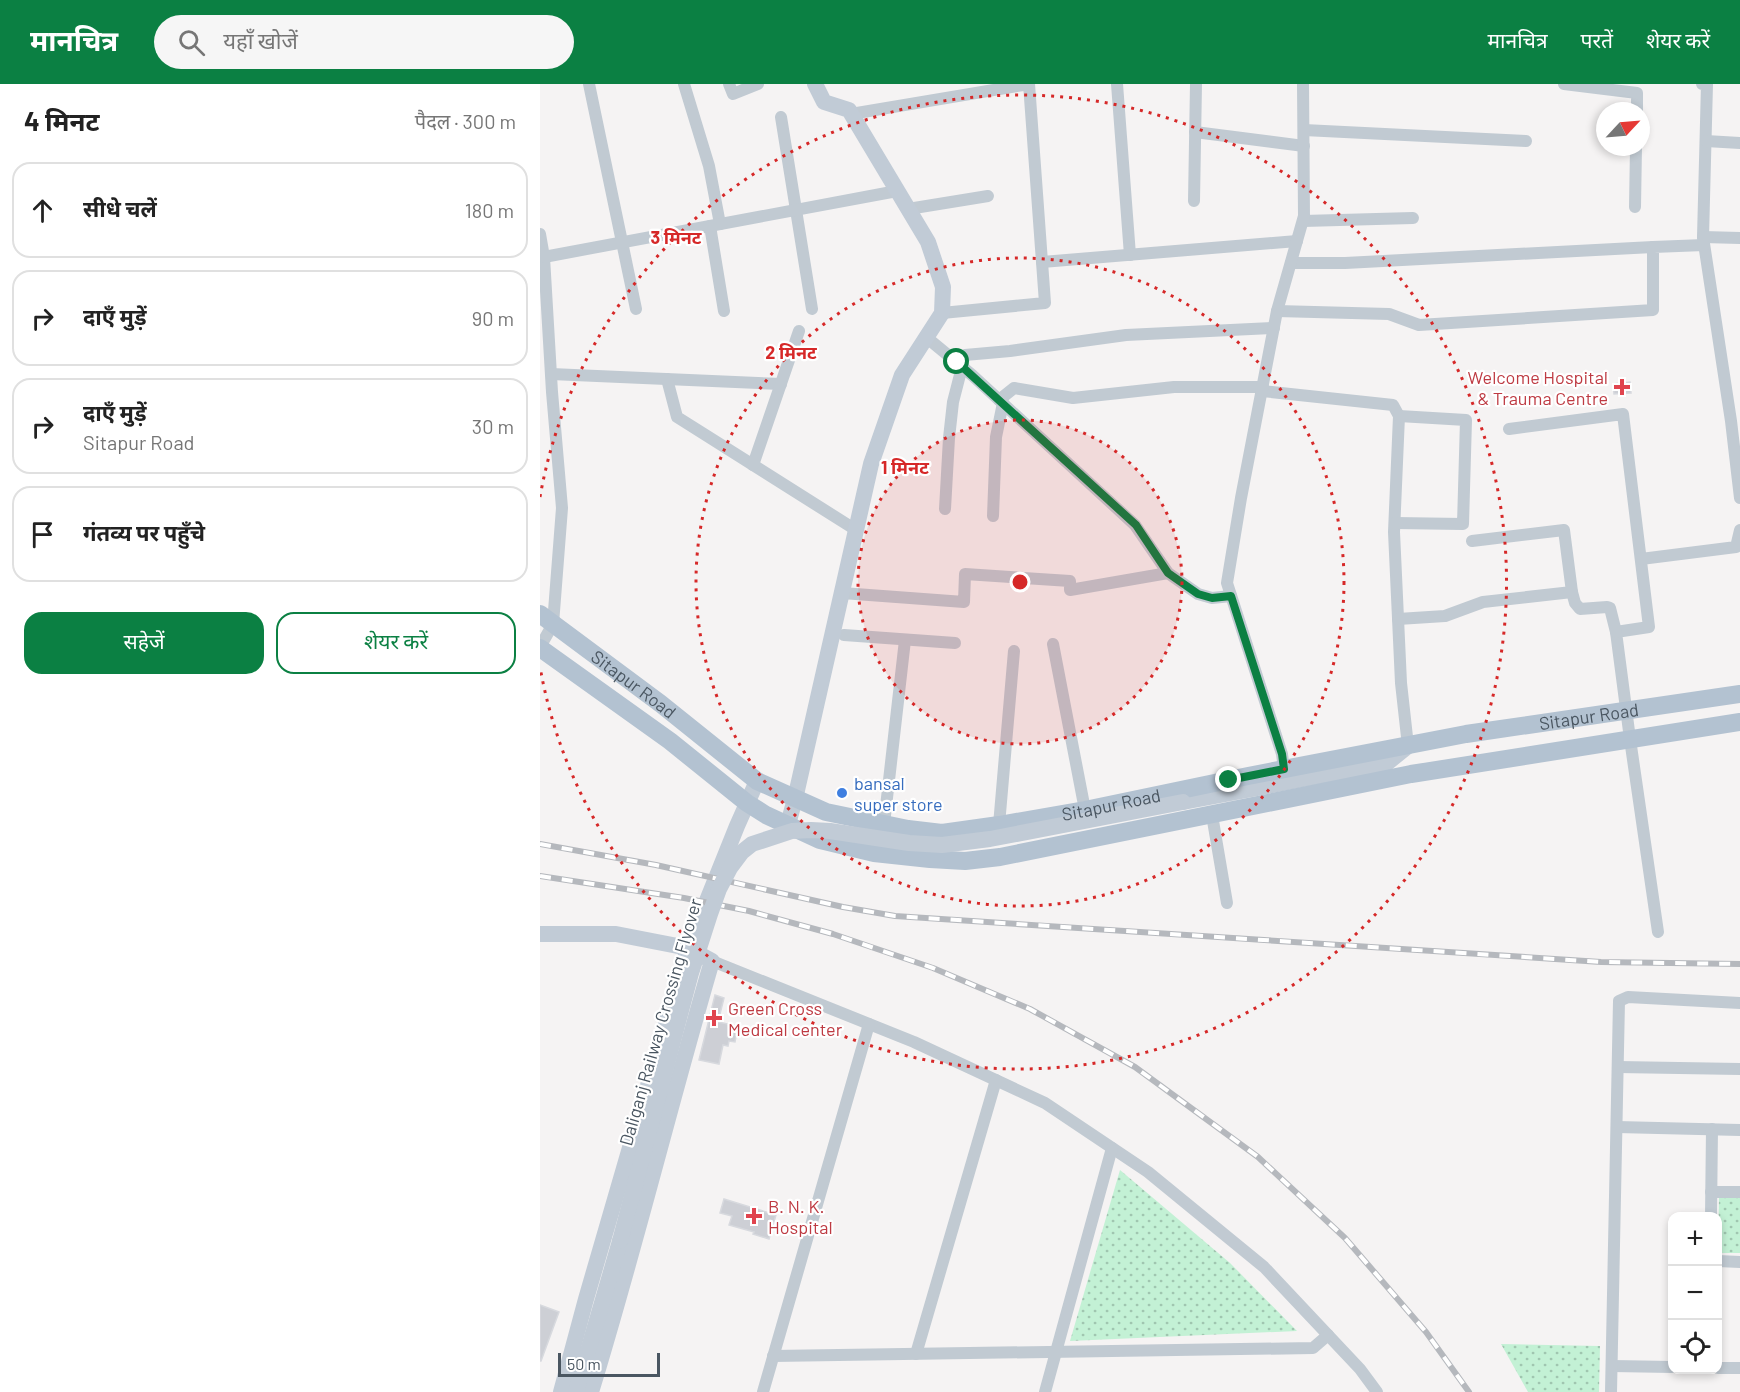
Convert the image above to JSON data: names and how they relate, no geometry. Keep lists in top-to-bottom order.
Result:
{
  "streets": {
    "main road": ["Sitapur Road"],
    "street": ["Daliganj Railway Crossing Flyover"]
  },
  "crossings": [
    ["Sitapur Road", "Daliganj Railway Crossing Flyover"]
  ],
  "places": {
    "health": ["Welcome Hospital & Trauma Centre", "Green Cross Medical center", "B. N. K. Hospital"],
    "other": ["bansal super store"]
  },
  "scale_bar": "50 m",
  "north": "top right",
  "page": {
    "header": "मानचित्र",
    "search": "यहाँ खोजें",
    "nav": ["मानचित्र", "परतें", "शेयर करें"],
    "heading": ["4 मिनट", "पैदल · 300 m"],
    "list": [
      ["सीधे चलें", "180 m"],
      ["दाएँ मुड़ें", "90 m"],
      ["दाएँ मुड़ें", "Sitapur Road", "30 m"],
      "गंतव्य पर पहुँचे"
    ],
    "buttons": ["सहेजें", "शेयर करें"],
    "map_buttons": ["+", "−"],
    "scale": "50 m"
  },
  "rings": ["3 मिनट", "2 मिनट", "1 मिनट"]
}
